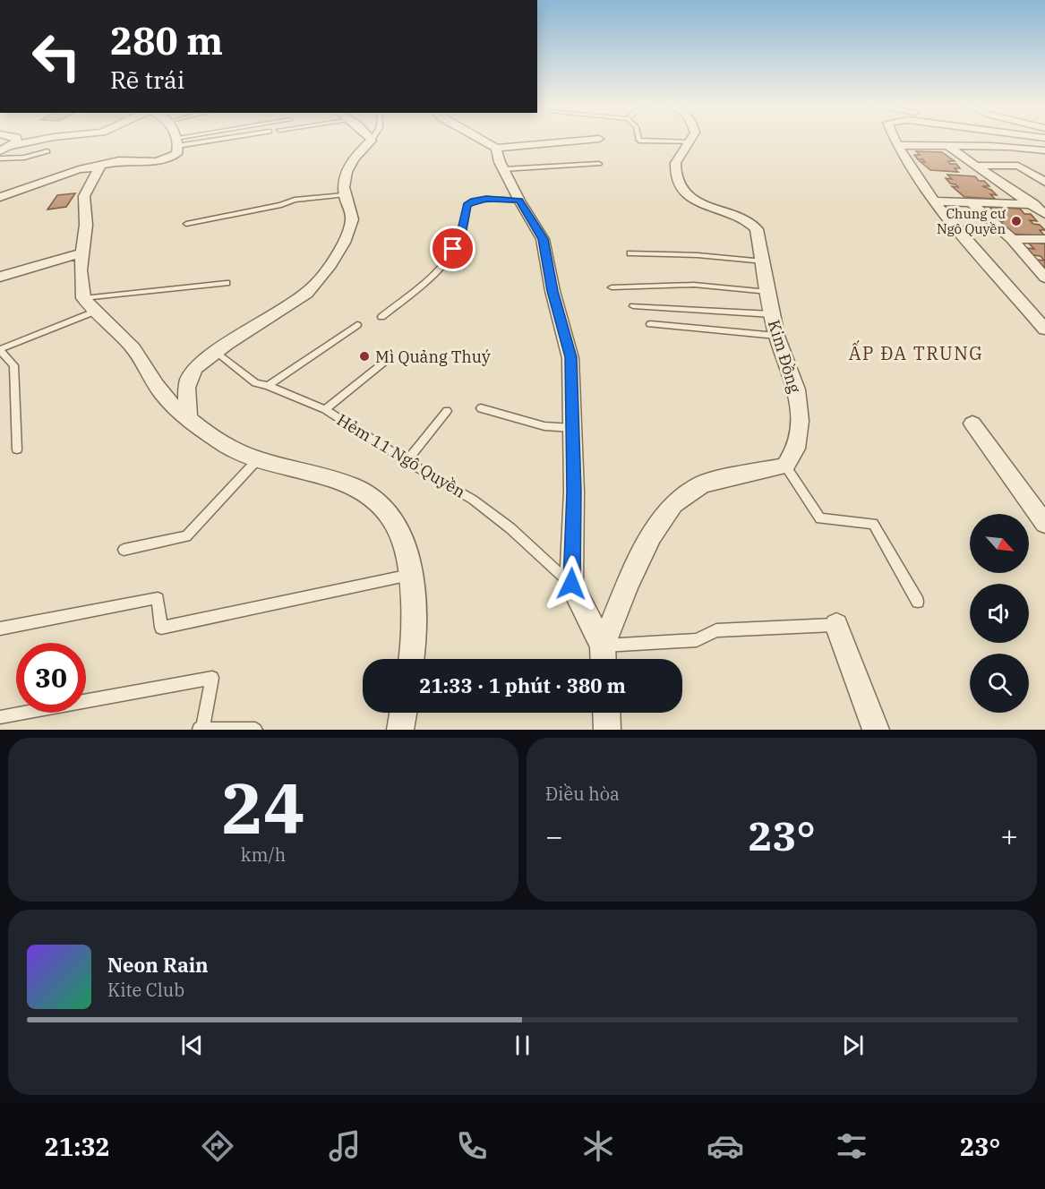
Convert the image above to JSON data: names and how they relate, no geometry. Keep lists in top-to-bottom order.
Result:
{
  "streets": {
    "street": ["Kim Đồng", "Hẻm 11 Ngô Quyền"]
  },
  "districts": ["ẤP ĐA TRUNG"],
  "places": ["Chung cư Ngô Quyền", "Mì Quảng Thuý"],
  "north": "bottom right",
  "page": {
    "turn": ["280 m", "Rẽ trái"],
    "limit": "30",
    "trip": "21:33 · 1 phút · 380 m",
    "tile": [
      ["24", "km/h"],
      "Điều hòa"
    ],
    "heat": ["−", "23°", "+"],
    "song": ["Neon Rain", "Kite Club"],
    "tabs": ["21:32", "23°"]
  }
}
